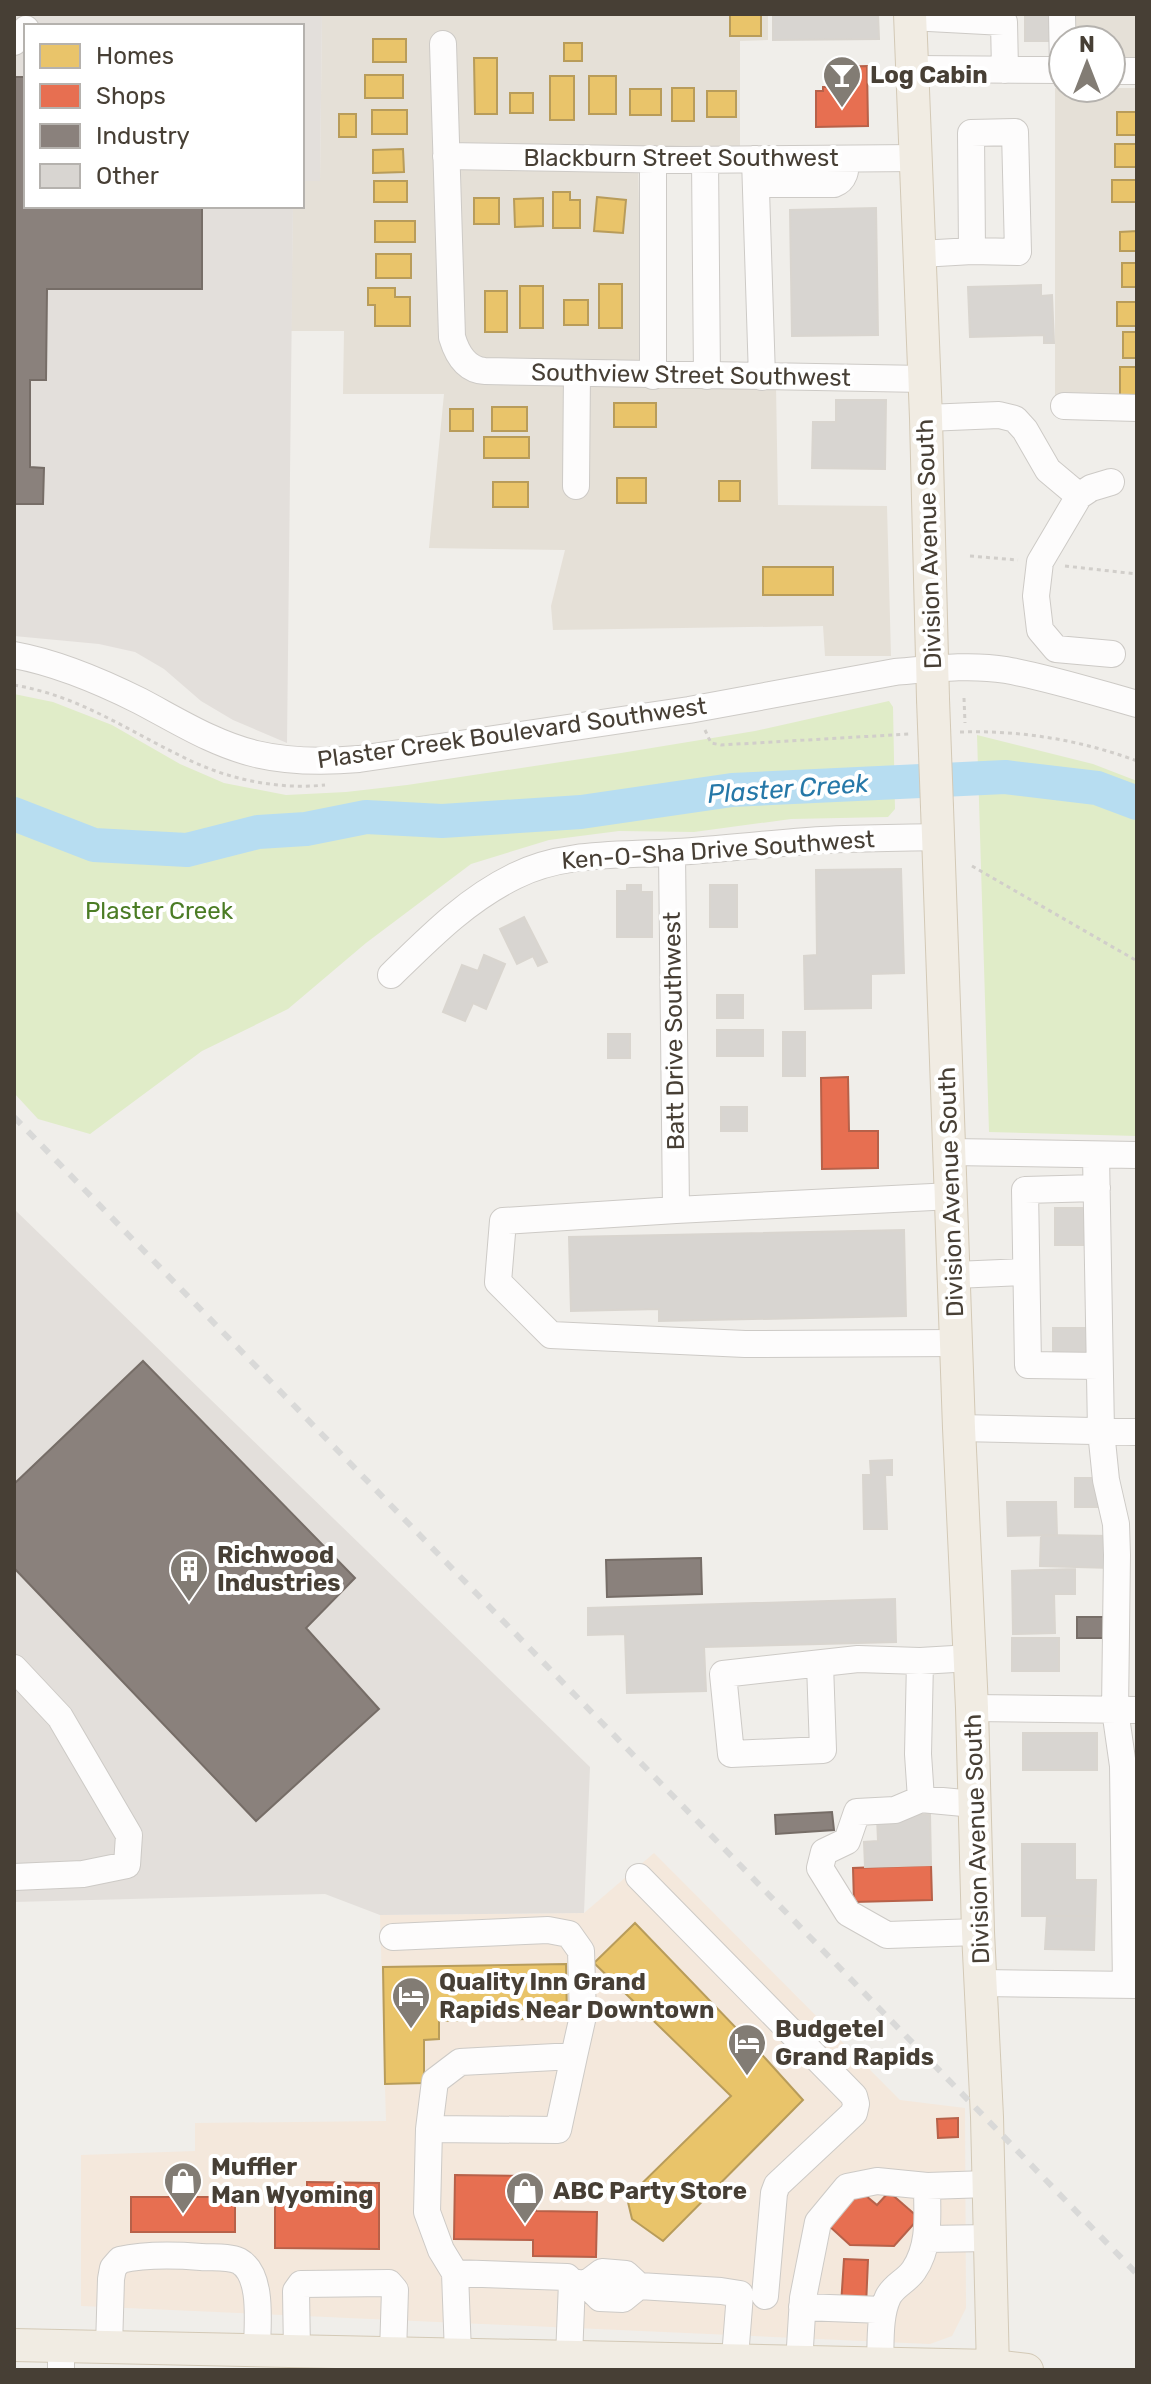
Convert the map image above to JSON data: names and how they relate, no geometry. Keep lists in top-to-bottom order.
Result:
{
  "streets": {
    "main road": ["Division Avenue South"],
    "street": [
      "Blackburn Street Southwest",
      "Southview Street Southwest",
      "Plaster Creek Boulevard Southwest",
      "Ken-O-Sha Drive Southwest",
      "Batt Drive Southwest"
    ]
  },
  "crossings": [
    ["Blackburn Street Southwest", "Southview Street Southwest"],
    ["Blackburn Street Southwest", "Division Avenue South"],
    ["Southview Street Southwest", "Division Avenue South"],
    ["Division Avenue South", "Plaster Creek Boulevard Southwest"],
    ["Division Avenue South", "Ken-O-Sha Drive Southwest"],
    ["Ken-O-Sha Drive Southwest", "Batt Drive Southwest"]
  ],
  "water": ["Plaster Creek"],
  "parks": ["Plaster Creek"],
  "places": {
    "bar": ["Log Cabin"],
    "building": ["Richwood Industries"],
    "hotel": ["Quality Inn Grand Rapids Near Downtown", "Budgetel Grand Rapids"],
    "shop": ["Muffler Man Wyoming", "ABC Party Store"]
  },
  "legend": [
    "Homes",
    "Shops",
    "Industry",
    "Other"
  ],
  "north": "top"
}
